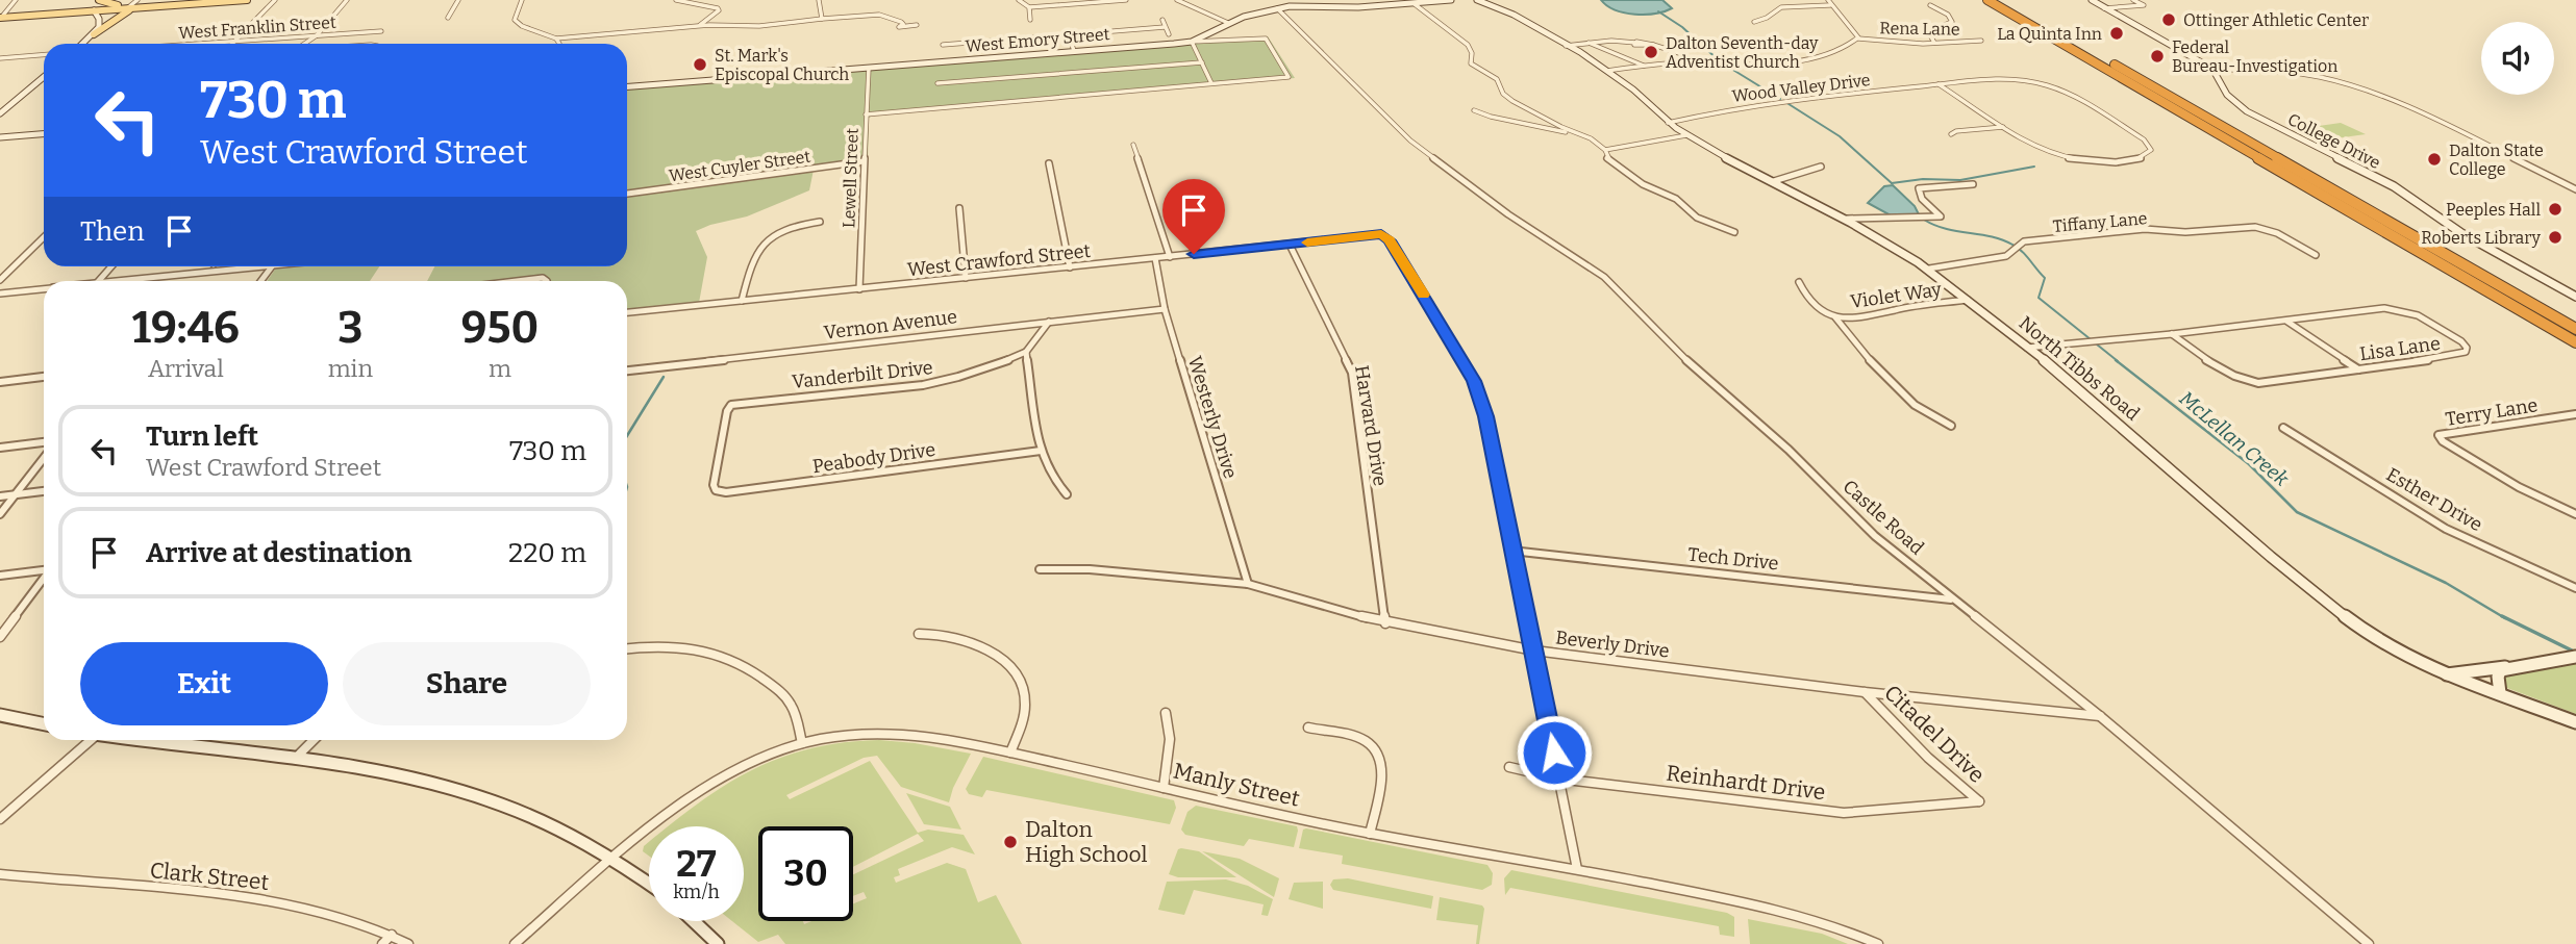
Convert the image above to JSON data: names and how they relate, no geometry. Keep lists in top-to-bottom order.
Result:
{
  "streets": {
    "street": [
      "West Franklin Street",
      "Rena Lane",
      "West Emory Street",
      "Wood Valley Drive",
      "College Drive",
      "West Cuyler Street",
      "Lewell Street",
      "Tiffany Lane",
      "West Crawford Street",
      "Violet Way",
      "Vernon Avenue",
      "Lisa Lane",
      "North Tibbs Road",
      "Vanderbilt Drive",
      "Terry Lane",
      "Westerly Drive",
      "Harvard Drive",
      "Peabody Drive",
      "Esther Drive",
      "Castle Road",
      "Tech Drive",
      "Beverly Drive",
      "Citadel Drive",
      "Reinhardt Drive",
      "Manly Street",
      "Clark Street"
    ]
  },
  "crossings": [
    ["West Emory Street", "Lewell Street"],
    ["West Emory Street", "Castle Road"],
    ["Wood Valley Drive", "North Tibbs Road"],
    ["West Cuyler Street", "Lewell Street"],
    ["Lewell Street", "West Crawford Street"],
    ["Tiffany Lane", "North Tibbs Road"],
    ["West Crawford Street", "Westerly Drive"],
    ["West Crawford Street", "Harvard Drive"],
    ["West Crawford Street", "Tech Drive"],
    ["Violet Way", "North Tibbs Road"],
    ["Vernon Avenue", "Westerly Drive"],
    ["Lisa Lane", "North Tibbs Road"],
    ["Vanderbilt Drive", "Peabody Drive"],
    ["Westerly Drive", "Beverly Drive"],
    ["Harvard Drive", "Beverly Drive"],
    ["Castle Road", "Tech Drive"],
    ["Castle Road", "Beverly Drive"],
    ["Beverly Drive", "Citadel Drive"],
    ["Citadel Drive", "Reinhardt Drive"]
  ],
  "water": ["McLellan Creek"],
  "places": [
    "Ottinger Athletic Center",
    "La Quinta Inn",
    "Dalton Seventh-day Adventist Church",
    "Federal Bureau-Investigation",
    "St. Mark's Episcopal Church",
    "Dalton State College",
    "Peeples Hall",
    "Roberts Library",
    "Dalton High School"
  ],
  "page": {
    "turn": ["730 m", "West Crawford Street"],
    "then": "Then",
    "eta": [
      "19:46",
      "Arrival",
      "3",
      "min",
      "950",
      "m"
    ],
    "list": [
      {
        "name": "Turn left",
        "note": "West Crawford Street",
        "value": "730 m"
      },
      {
        "name": "Arrive at destination",
        "value": "220 m"
      }
    ],
    "buttons": ["Exit", "Share"],
    "speed": "27 km/h",
    "limit": "30"
  }
}
